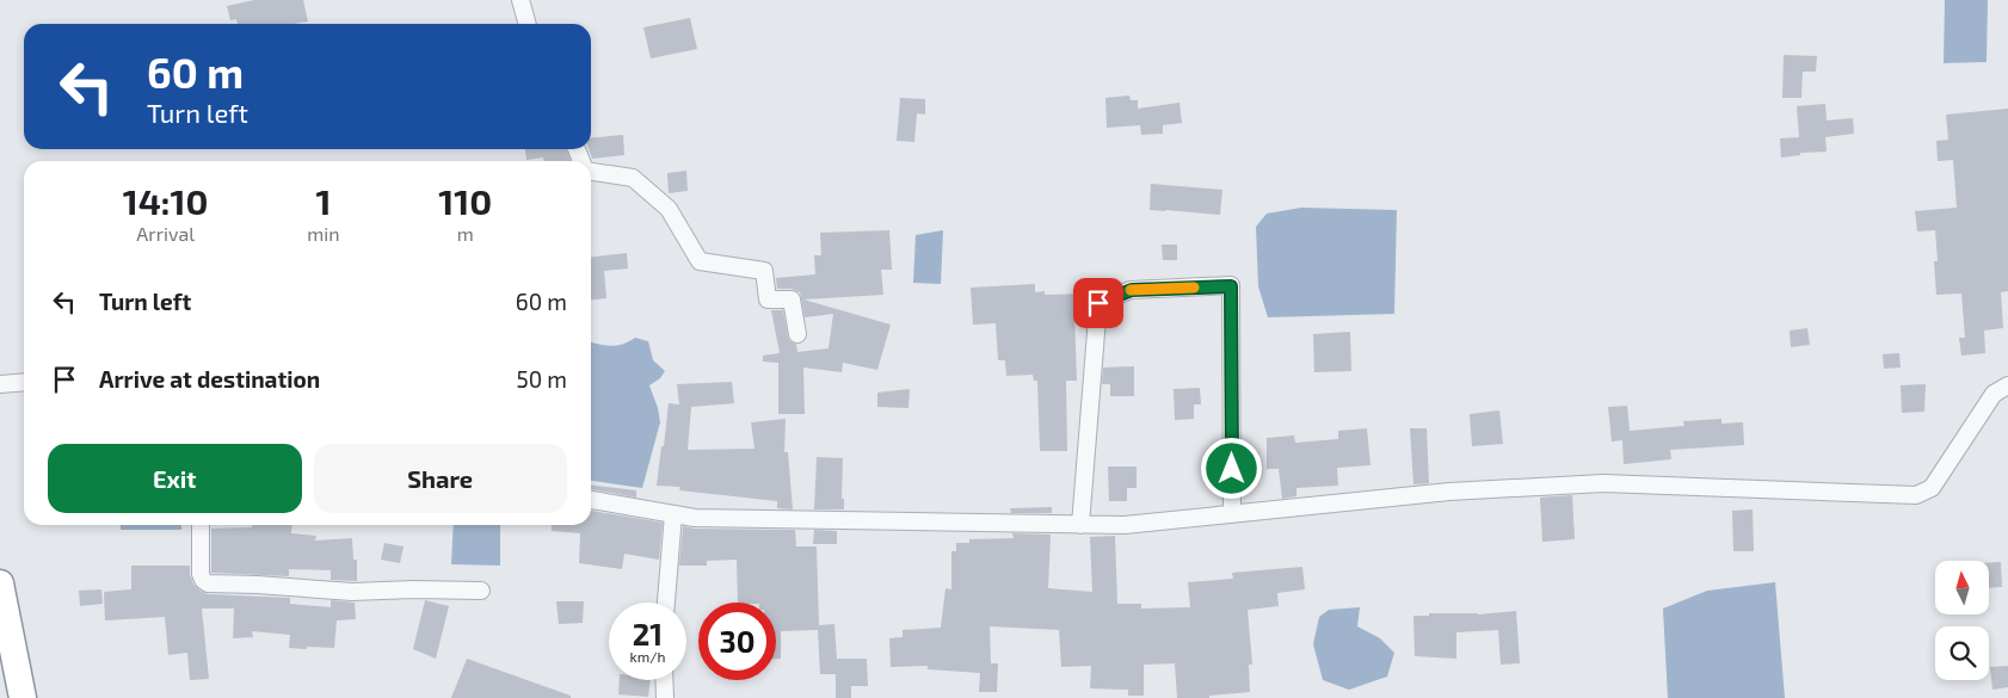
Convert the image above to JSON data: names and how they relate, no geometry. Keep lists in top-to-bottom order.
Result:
{
  "north": "top",
  "page": {
    "turn": ["60 m", "Turn left"],
    "eta": [
      "14:10",
      "Arrival",
      "1",
      "min",
      "110",
      "m"
    ],
    "list": [
      {
        "name": "Turn left",
        "value": "60 m"
      },
      {
        "name": "Arrive at destination",
        "value": "50 m"
      }
    ],
    "buttons": ["Exit", "Share"],
    "speed": "21 km/h",
    "limit": "30"
  }
}
